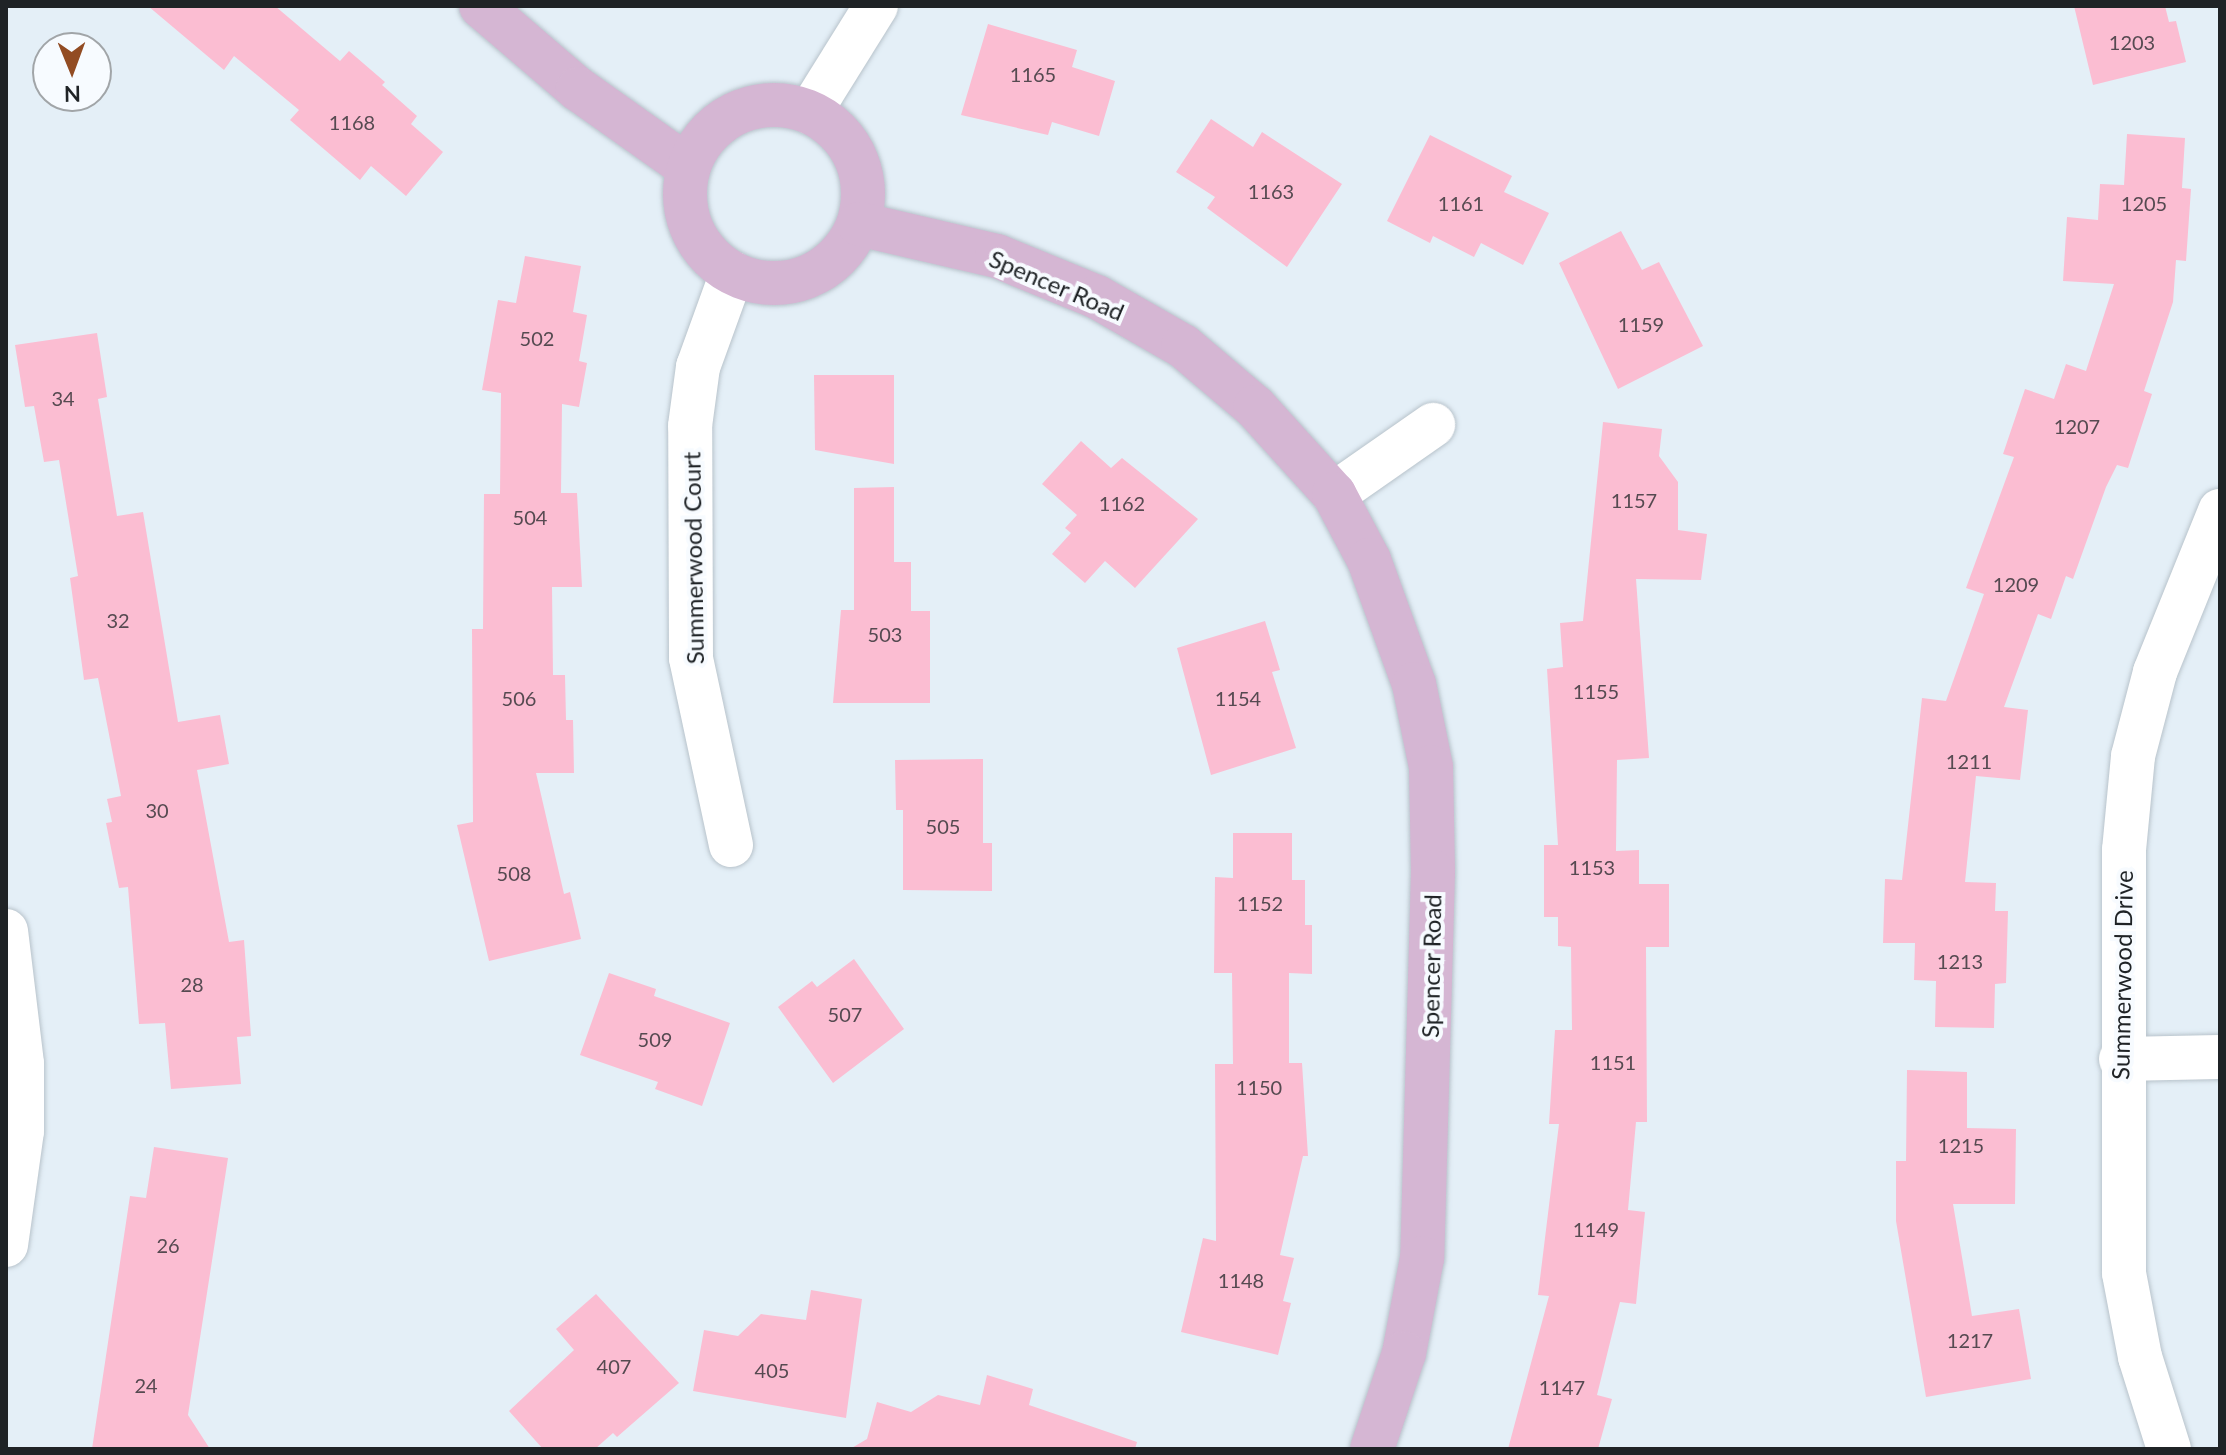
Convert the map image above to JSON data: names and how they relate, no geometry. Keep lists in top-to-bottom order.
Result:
{
  "streets": {
    "main road": ["Spencer Road"],
    "street": ["Summerwood Court", "Summerwood Drive"]
  },
  "crossings": [
    ["Spencer Road", "Summerwood Court"]
  ],
  "house_numbers": [
    "1203",
    "1165",
    "1168",
    "1163",
    "1161",
    "1205",
    "1159",
    "502",
    "34",
    "1207",
    "1157",
    "1162",
    "504",
    "1209",
    "32",
    "503",
    "1155",
    "506",
    "1154",
    "1211",
    "30",
    "505",
    "1153",
    "508",
    "1152",
    "1213",
    "28",
    "507",
    "509",
    "1151",
    "1150",
    "1215",
    "1149",
    "26",
    "1148",
    "1217",
    "407",
    "405",
    "24",
    "1147"
  ],
  "north": "bottom"
}
